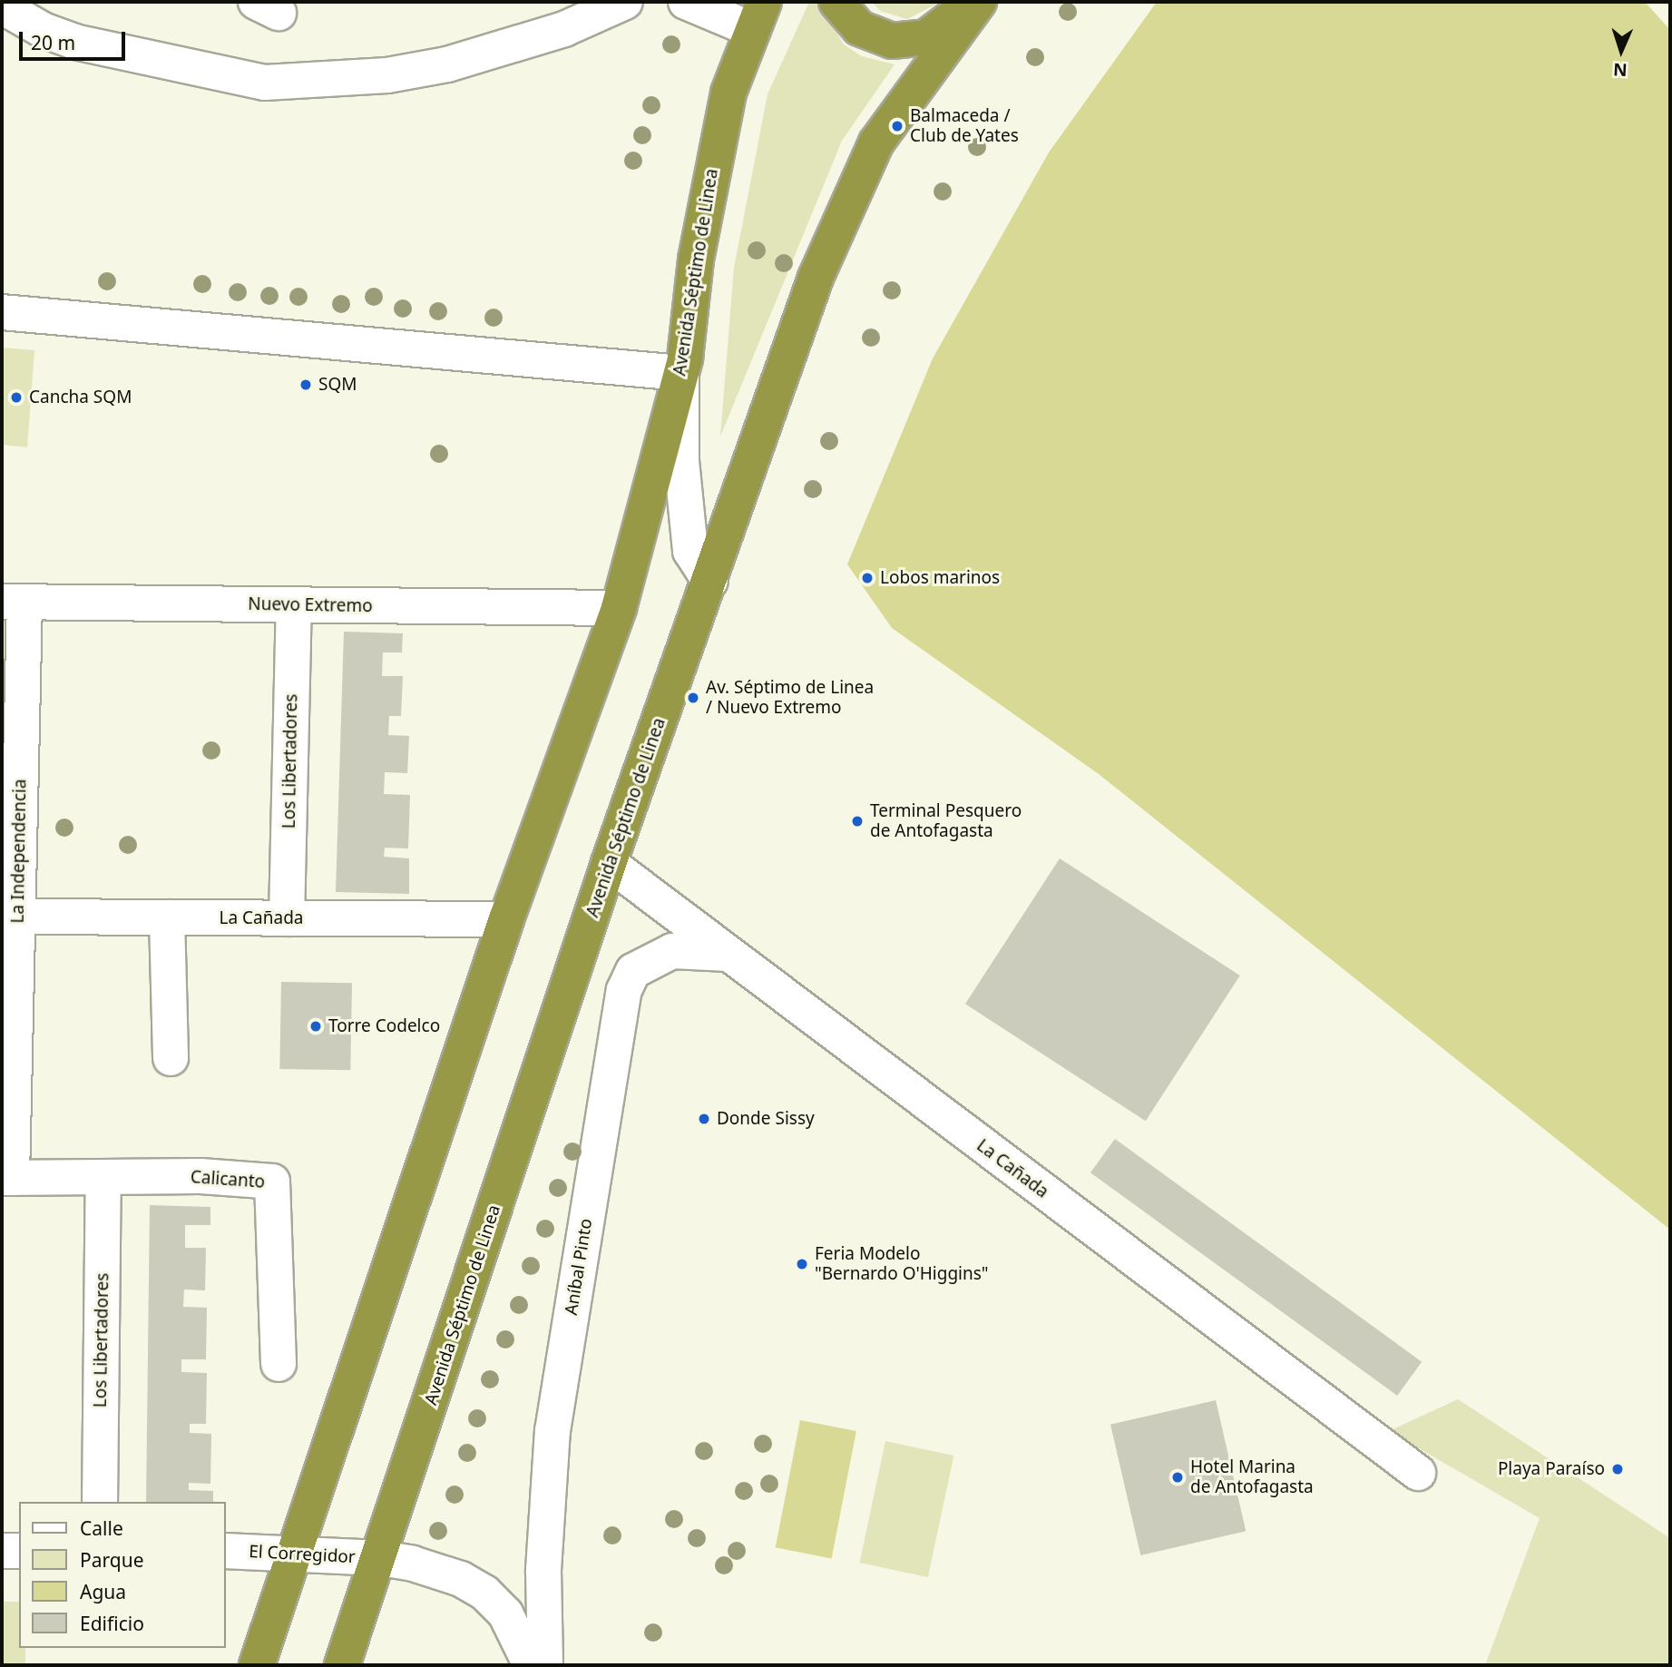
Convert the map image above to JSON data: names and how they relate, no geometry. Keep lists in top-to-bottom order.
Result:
{
  "streets": {
    "highway": ["Avenida Séptimo de Linea"],
    "street": [
      "Nuevo Extremo",
      "Los Libertadores",
      "La Independencia",
      "La Cañada",
      "Calicanto",
      "Aníbal Pinto",
      "El Corregidor"
    ]
  },
  "crossings": [
    ["Avenida Séptimo de Linea", "Nuevo Extremo"],
    ["Avenida Séptimo de Linea", "La Cañada"],
    ["Avenida Séptimo de Linea", "El Corregidor"],
    ["Nuevo Extremo", "Los Libertadores"],
    ["Nuevo Extremo", "La Independencia"],
    ["Los Libertadores", "La Cañada"],
    ["Los Libertadores", "Calicanto"],
    ["La Independencia", "La Cañada"],
    ["La Independencia", "Calicanto"],
    ["La Cañada", "Aníbal Pinto"]
  ],
  "places": [
    "Balmaceda / Club de Yates",
    "SQM",
    "Cancha SQM",
    "Lobos marinos",
    "Av. Séptimo de Linea / Nuevo Extremo",
    "Terminal Pesquero de Antofagasta",
    "Torre Codelco",
    "Donde Sissy",
    "Feria Modelo \"Bernardo O'Higgins\"",
    "Playa Paraíso",
    "Hotel Marina de Antofagasta"
  ],
  "legend": [
    "Calle",
    "Parque",
    "Agua",
    "Edificio"
  ],
  "scale_bar": "20 m",
  "north": "bottom"
}
